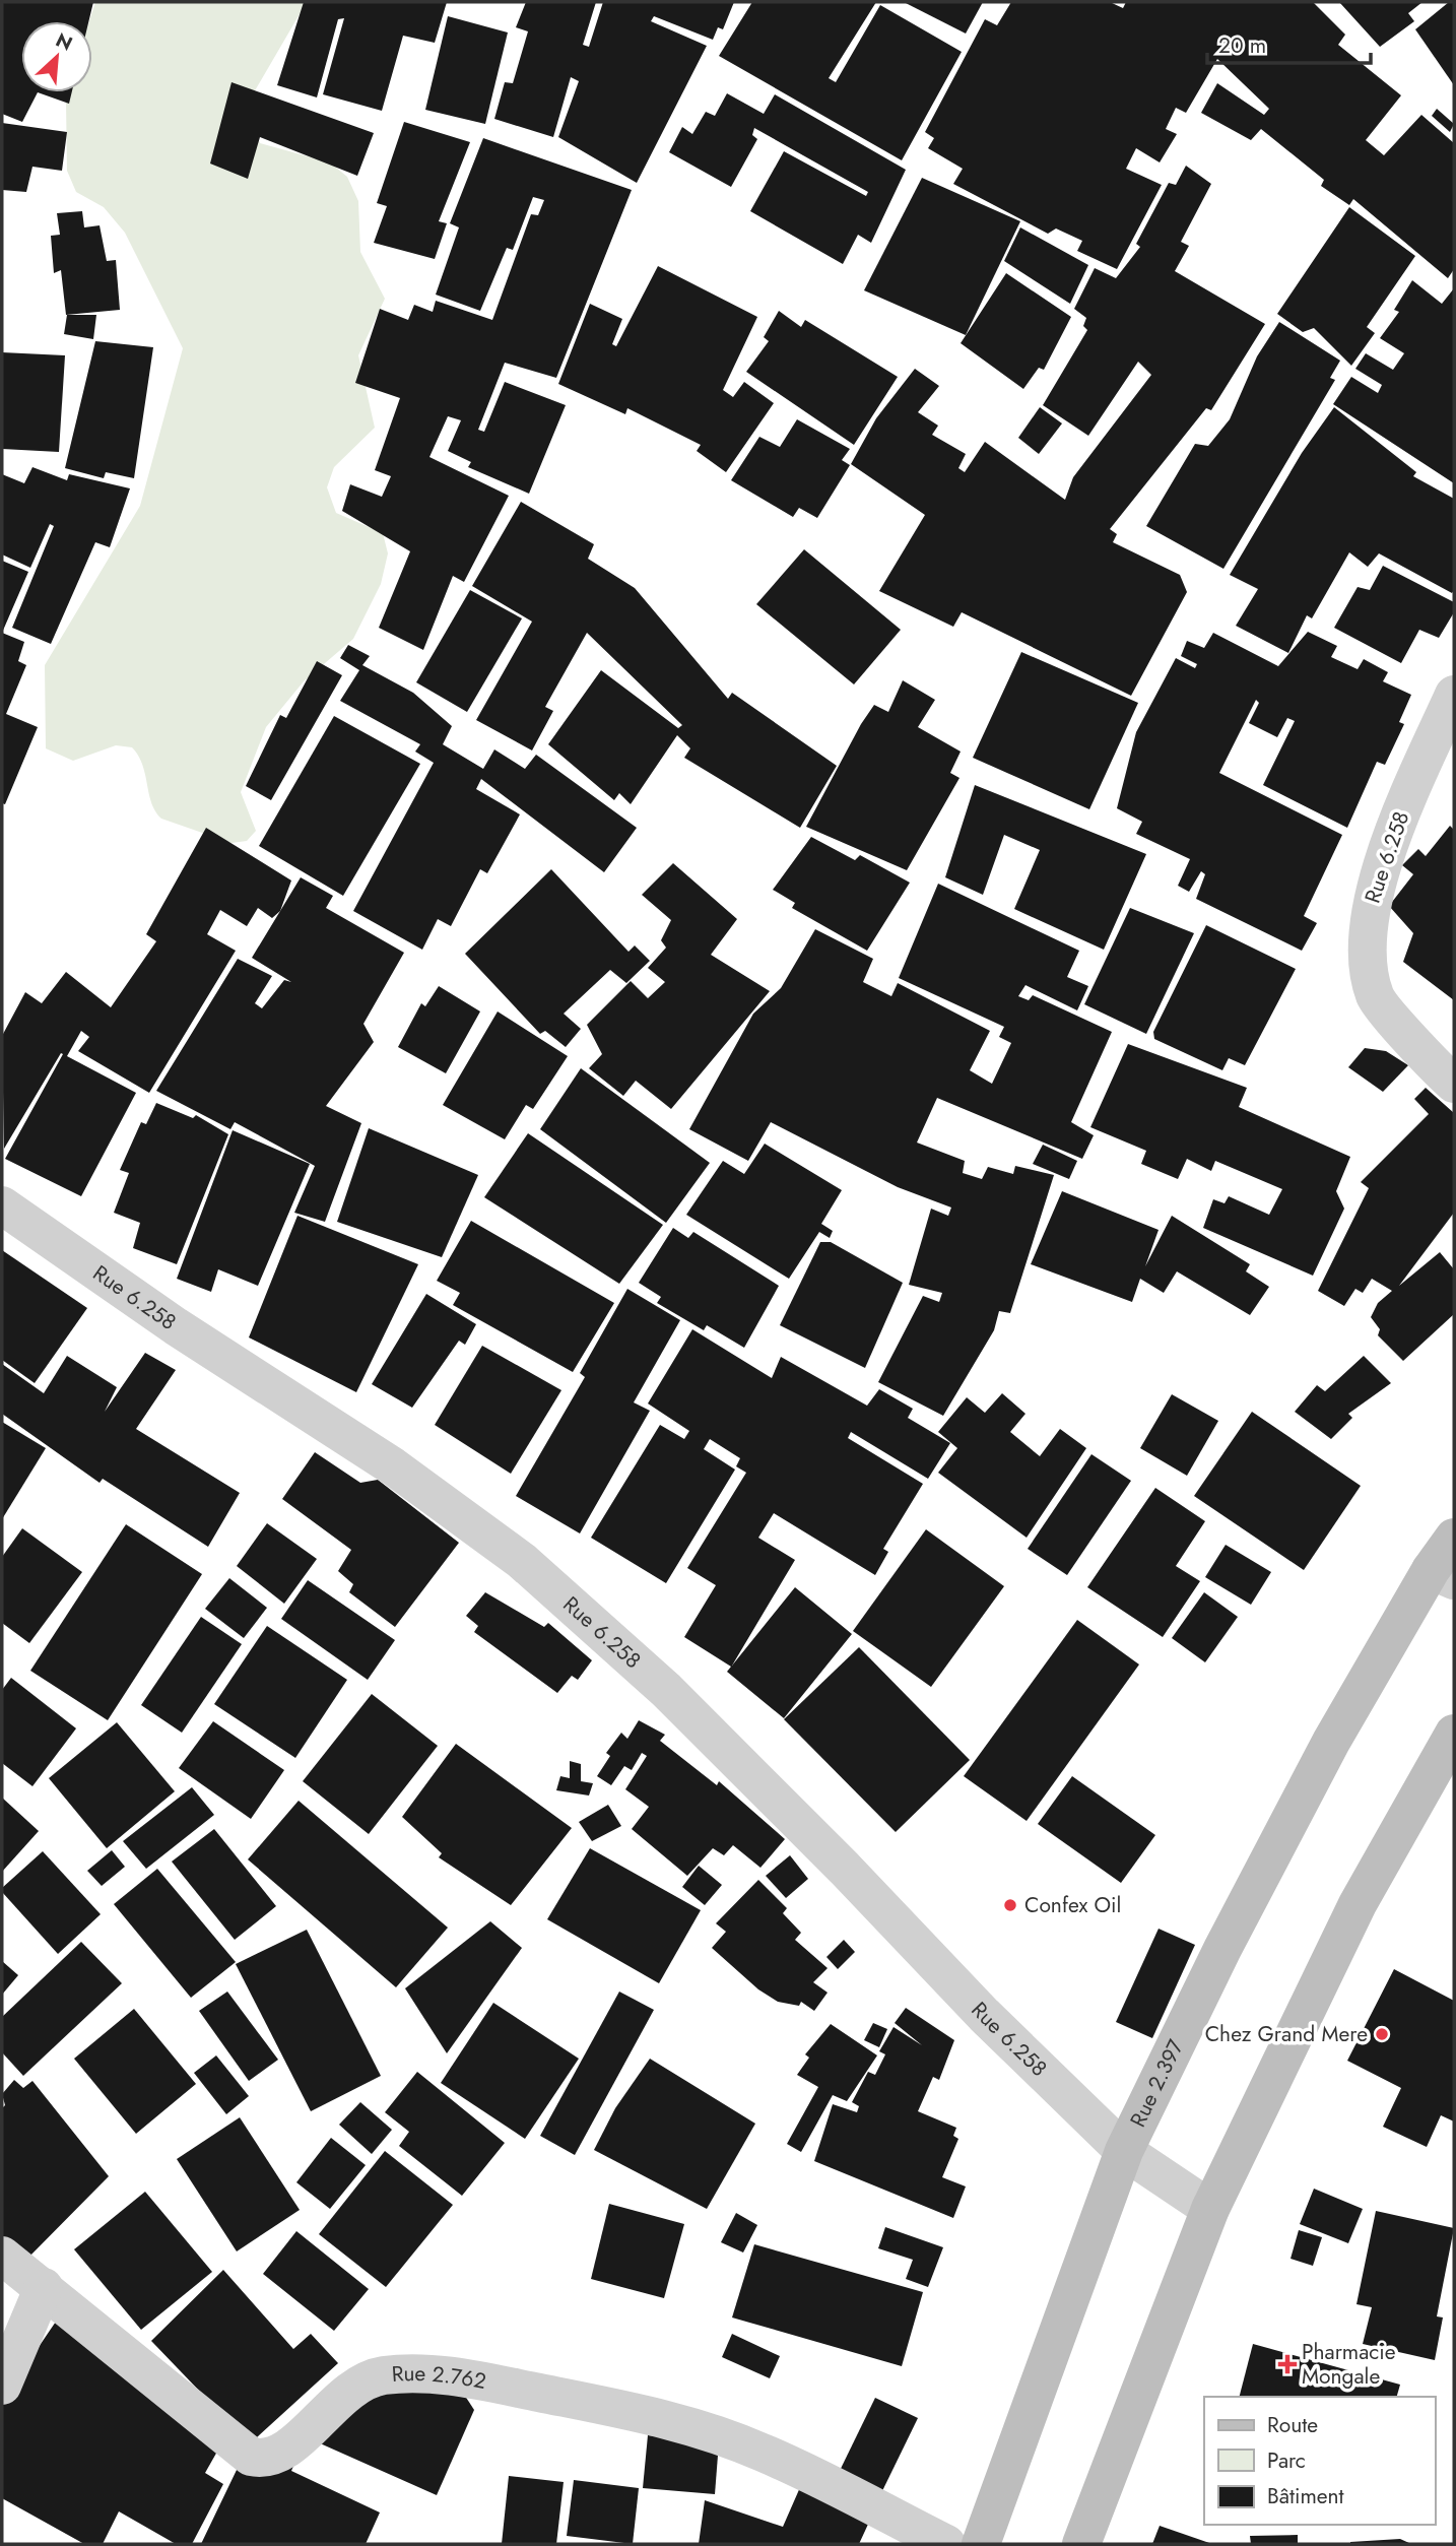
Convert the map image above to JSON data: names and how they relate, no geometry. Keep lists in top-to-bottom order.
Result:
{
  "streets": {
    "main road": ["Rue 2.397"],
    "street": ["Rue 6.258", "Rue 2.762"]
  },
  "crossings": [
    ["Rue 6.258", "Rue 2.397"]
  ],
  "places": {
    "other": ["Confex Oil", "Chez Grand Mere"],
    "health": ["Pharmacie Mongale"]
  },
  "legend": ["Route", "Parc", "Bâtiment"],
  "scale_bar": "20 m",
  "north": "top right"
}
